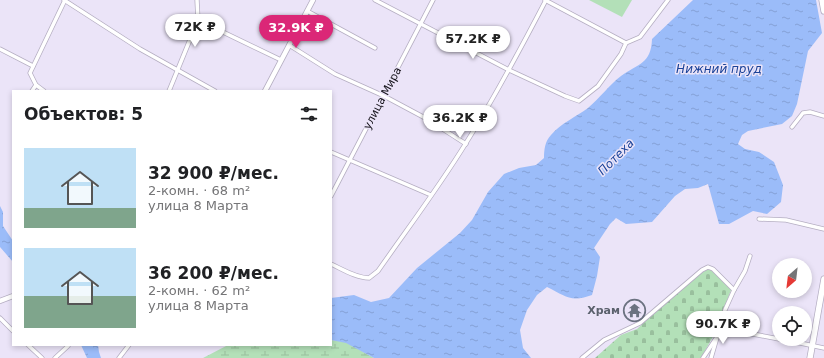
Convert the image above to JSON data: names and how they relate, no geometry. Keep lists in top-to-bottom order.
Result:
{
  "streets": {
    "street": ["улица Мира"]
  },
  "water": ["Нижний пруд", "Потеха"],
  "places": {
    "temple": ["Храм"]
  },
  "north": "bottom left",
  "page": {
    "price": [
      "72K ₽",
      "32.9K ₽",
      "57.2K ₽",
      "36.2K ₽",
      "90.7K ₽"
    ],
    "heading": "Объектов: 5",
    "list": [
      {
        "name": "32 900 ₽/мес.",
        "note": "2-комн. · 68 m² · улица 8 Марта"
      },
      {
        "name": "36 200 ₽/мес.",
        "note": "2-комн. · 62 m² · улица 8 Марта"
      }
    ]
  }
}
